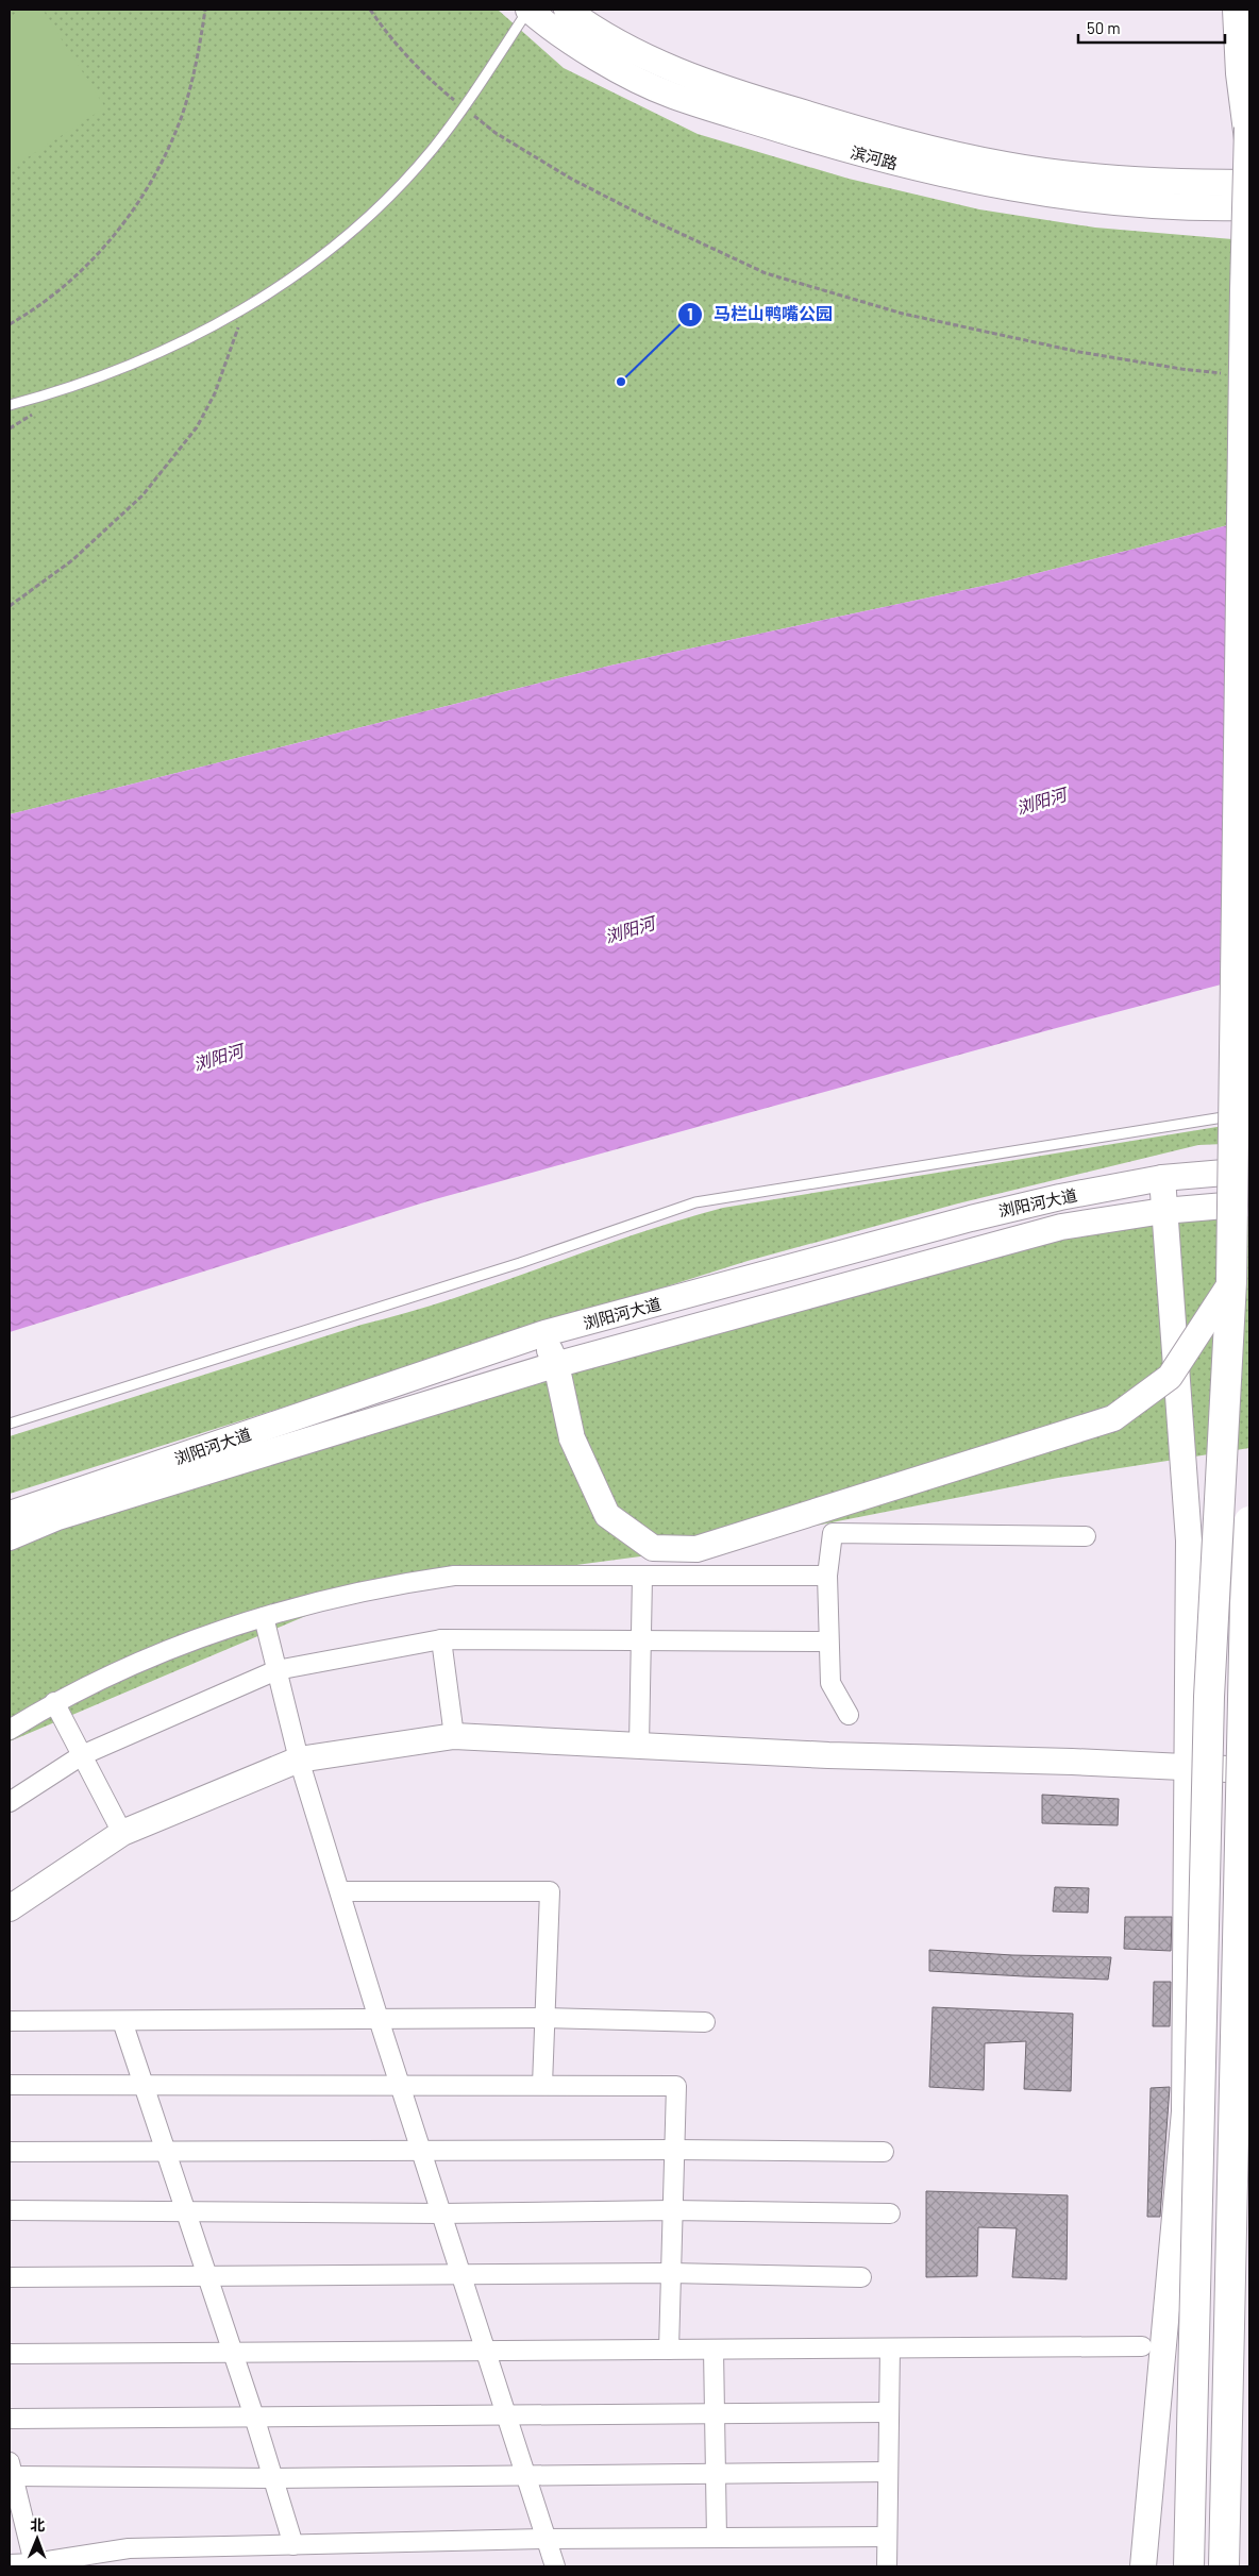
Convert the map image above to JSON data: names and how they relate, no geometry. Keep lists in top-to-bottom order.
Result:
{
  "streets": {
    "main road": ["滨河路", "浏阳河大道"]
  },
  "water": ["浏阳河"],
  "places": ["马栏山鸭嘴公园"],
  "scale_bar": "50 m",
  "north": "top"
}
